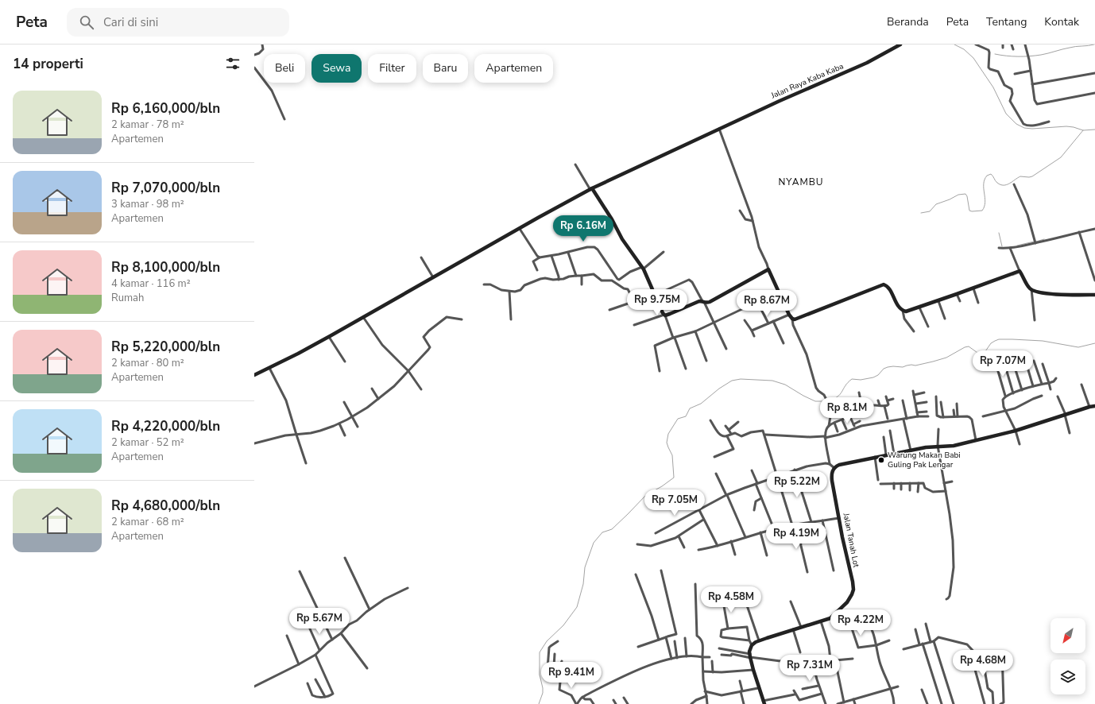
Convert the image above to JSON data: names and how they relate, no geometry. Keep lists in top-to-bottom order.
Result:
{
  "streets": {
    "street": ["Jalan Raya Kaba Kaba", "Jalan Tanah Lot"]
  },
  "districts": ["NYAMBU"],
  "places": ["Warung Makan Babi Guling Pak Lengar"],
  "north": "bottom left",
  "page": {
    "header": "Peta",
    "search": "Cari di sini",
    "nav": [
      "Beranda",
      "Peta",
      "Tentang",
      "Kontak"
    ],
    "heading": "14 properti",
    "chip": [
      "Beli",
      "Sewa",
      "Filter",
      "Baru",
      "Apartemen"
    ],
    "list": [
      {
        "name": "Rp 6,160,000/bln",
        "note": "2 kamar · 78 m² · Apartemen"
      },
      {
        "name": "Rp 7,070,000/bln",
        "note": "3 kamar · 98 m² · Apartemen"
      },
      {
        "name": "Rp 8,100,000/bln",
        "note": "4 kamar · 116 m² · Rumah"
      },
      {
        "name": "Rp 5,220,000/bln",
        "note": "2 kamar · 80 m² · Apartemen"
      },
      {
        "name": "Rp 4,220,000/bln",
        "note": "2 kamar · 52 m² · Apartemen"
      },
      {
        "name": "Rp 4,680,000/bln",
        "note": "2 kamar · 68 m² · Apartemen"
      }
    ],
    "price": [
      "Rp 6.16M",
      "Rp 9.75M",
      "Rp 8.67M",
      "Rp 7.07M",
      "Rp 8.1M",
      "Rp 5.22M",
      "Rp 7.05M",
      "Rp 4.19M",
      "Rp 4.58M",
      "Rp 5.67M",
      "Rp 4.22M",
      "Rp 4.68M",
      "Rp 7.31M",
      "Rp 9.41M"
    ]
  }
}
